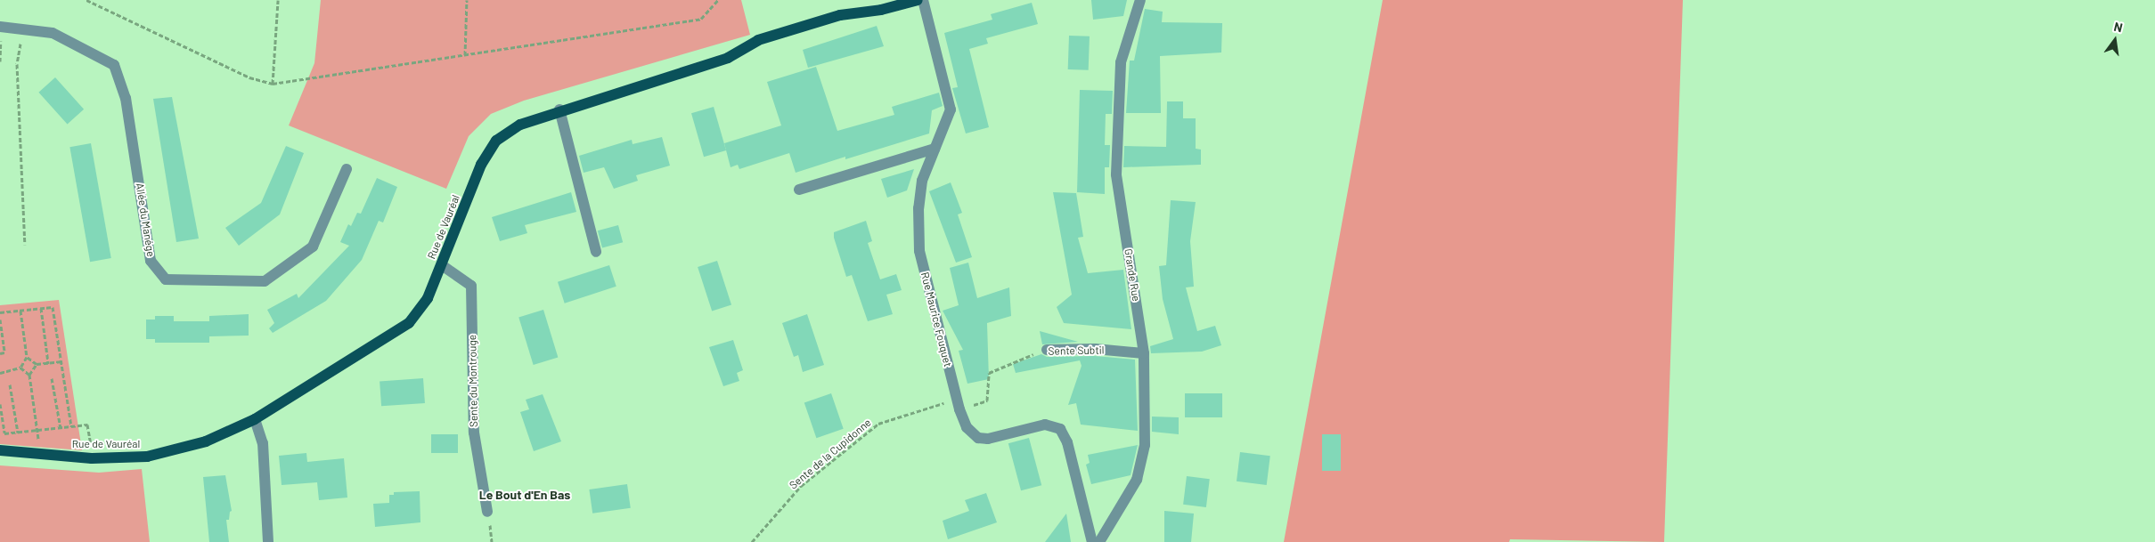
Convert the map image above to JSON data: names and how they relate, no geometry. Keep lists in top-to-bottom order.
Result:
{
  "streets": {
    "main road": ["Rue de Vauréal"],
    "street": [
      "Allée du Manége",
      "Grande Rue",
      "Rue Maurice Fouquet",
      "Sente Subtil",
      "Sente du Montrouge"
    ],
    "path": ["Sente de la Cupidonne"]
  },
  "crossings": [
    ["Rue de Vauréal", "Sente du Montrouge"],
    ["Grande Rue", "Sente Subtil"],
    ["Rue Maurice Fouquet", "Sente Subtil"]
  ],
  "districts": ["Le Bout d'En Bas"],
  "north": "top"
}
